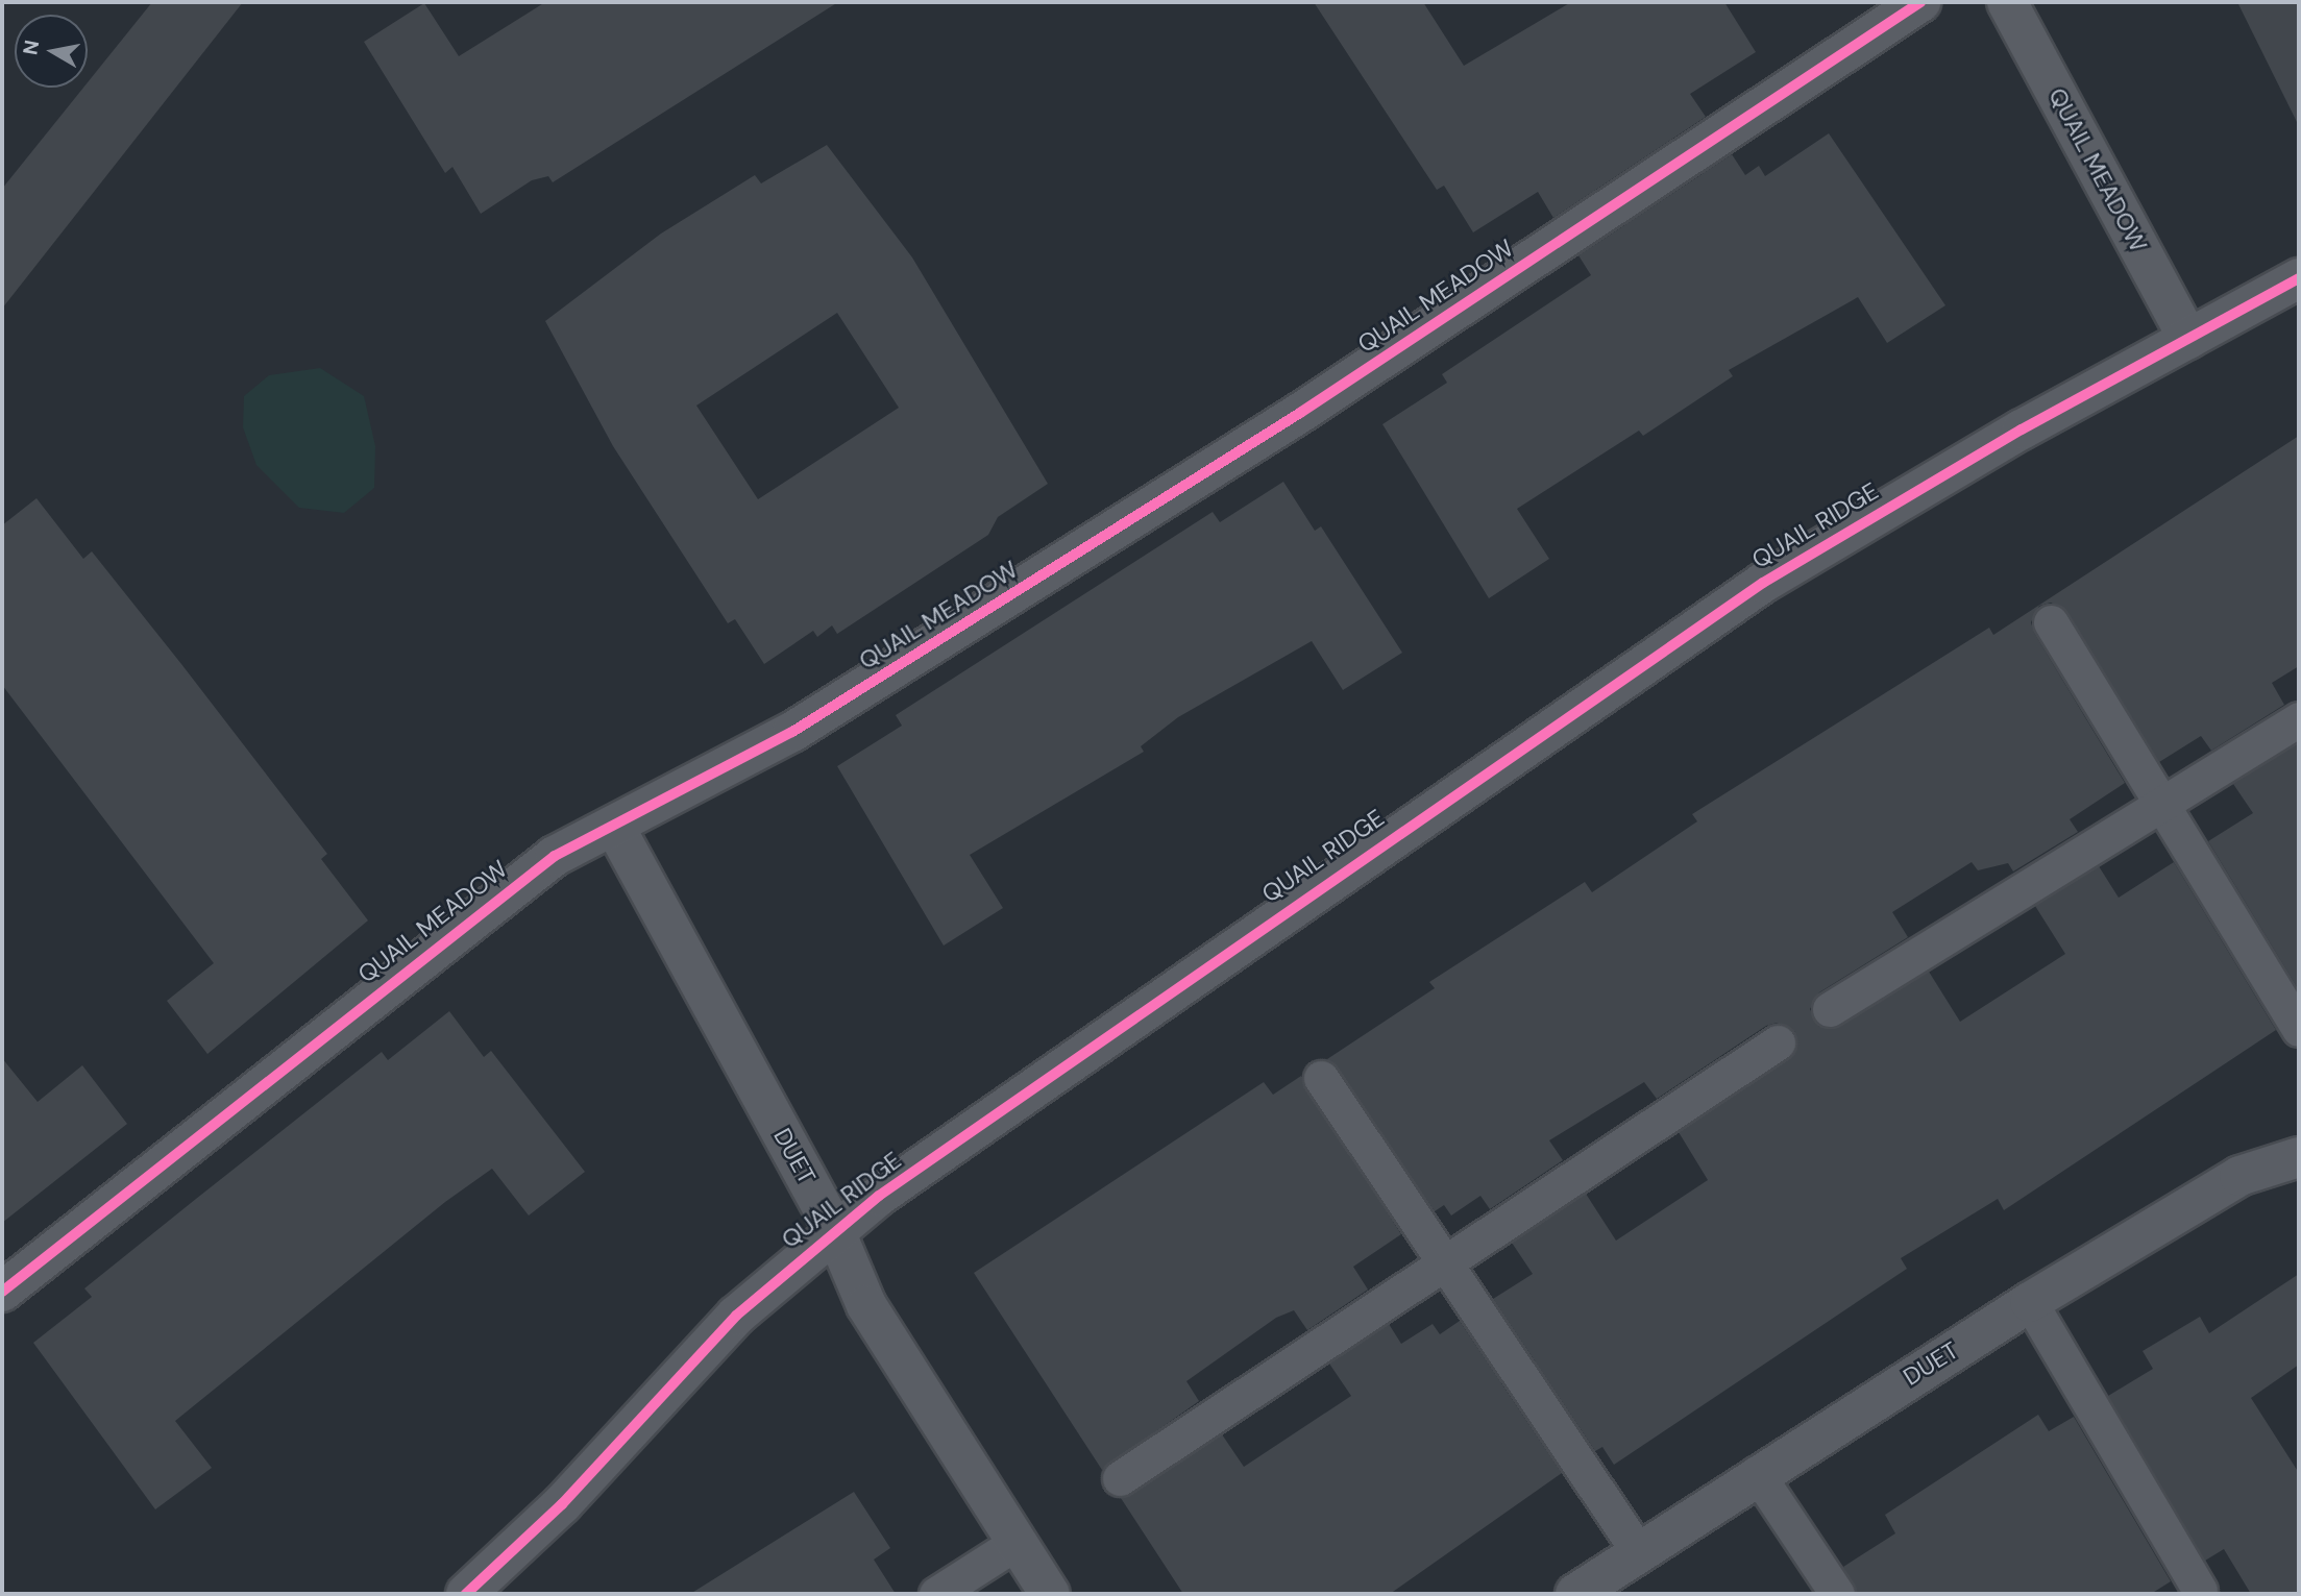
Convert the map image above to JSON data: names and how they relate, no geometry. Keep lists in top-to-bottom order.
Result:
{
  "streets": {
    "street": ["QUAIL MEADOW", "QUAIL RIDGE", "DUET"]
  },
  "crossings": [
    ["QUAIL MEADOW", "QUAIL RIDGE"],
    ["QUAIL MEADOW", "DUET"],
    ["QUAIL RIDGE", "DUET"]
  ],
  "north": "left"
}
